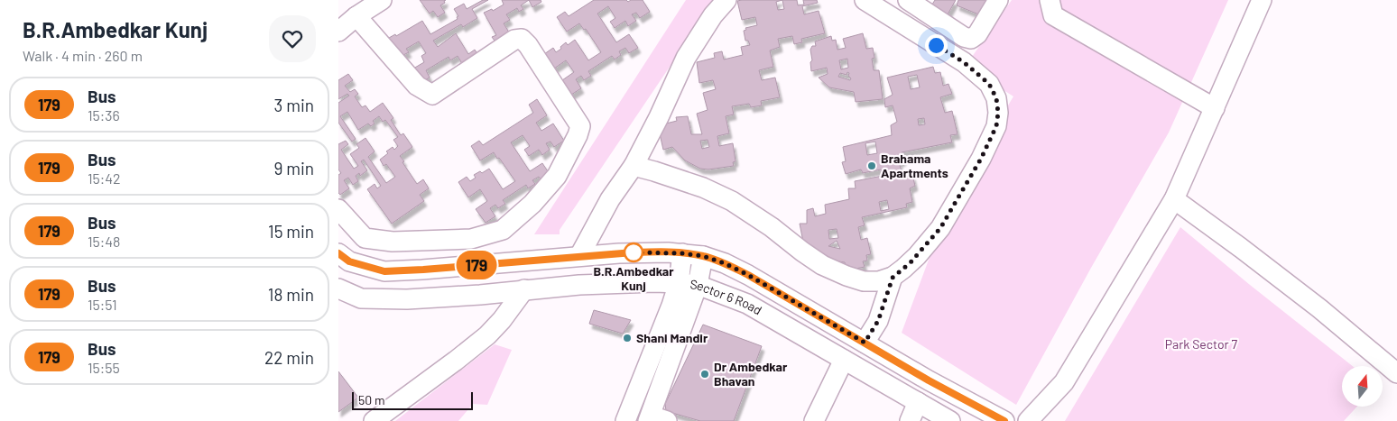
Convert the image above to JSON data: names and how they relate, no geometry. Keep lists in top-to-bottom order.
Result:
{
  "streets": {
    "street": ["Sector 6 Road"]
  },
  "parks": ["Park Sector 7"],
  "places": [
    "Brahama Apartments",
    "B.R.Ambedkar Kunj",
    "Shani Mandir",
    "Dr Ambedkar Bhavan"
  ],
  "lines": ["bus line 179"],
  "scale_bar": "50 m",
  "north": "top",
  "page": {
    "heading": ["B.R.Ambedkar Kunj", "Walk · 4 min · 260 m"],
    "on_map": "179",
    "list": [
      {
        "mark": "179",
        "name": "Bus",
        "note": "15:36",
        "value": "3 min"
      },
      {
        "mark": "179",
        "name": "Bus",
        "note": "15:42",
        "value": "9 min"
      },
      {
        "mark": "179",
        "name": "Bus",
        "note": "15:48",
        "value": "15 min"
      },
      {
        "mark": "179",
        "name": "Bus",
        "note": "15:51",
        "value": "18 min"
      },
      {
        "mark": "179",
        "name": "Bus",
        "note": "15:55",
        "value": "22 min"
      }
    ],
    "scale": "50 m"
  }
}
